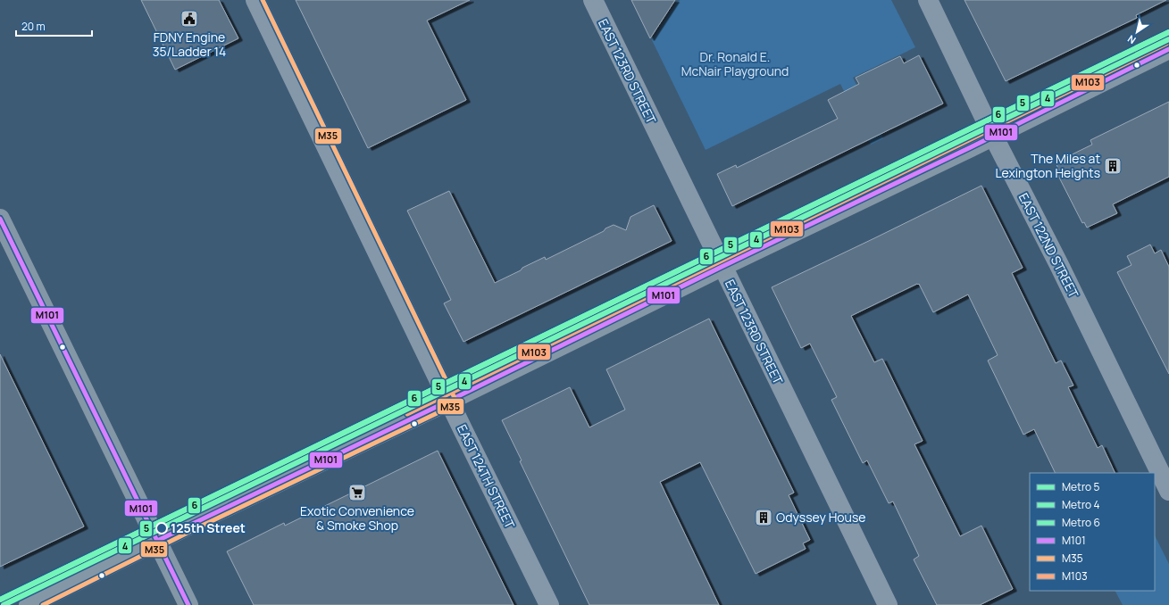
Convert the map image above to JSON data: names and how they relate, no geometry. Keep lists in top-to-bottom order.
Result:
{
  "streets": {
    "street": ["EAST 123RD STREET", "EAST 122ND STREET", "EAST 124TH STREET"]
  },
  "parks": ["Dr. Ronald E. McNair Playground"],
  "places": {
    "public building": ["FDNY Engine 35/Ladder 14"],
    "building": ["The Miles at Lexington Heights", "Odyssey House"],
    "supermarket": ["Exotic Convenience & Smoke Shop"],
    "other": ["125th Street"]
  },
  "lines": [
    "transit line M35",
    "metro line 5",
    "metro line 6",
    "metro line 4",
    "transit line M103",
    "transit line M101"
  ],
  "legend": [
    "Metro 5",
    "Metro 4",
    "Metro 6",
    "M101",
    "M35",
    "M103"
  ],
  "scale_bar": "20 m",
  "north": "bottom left"
}
